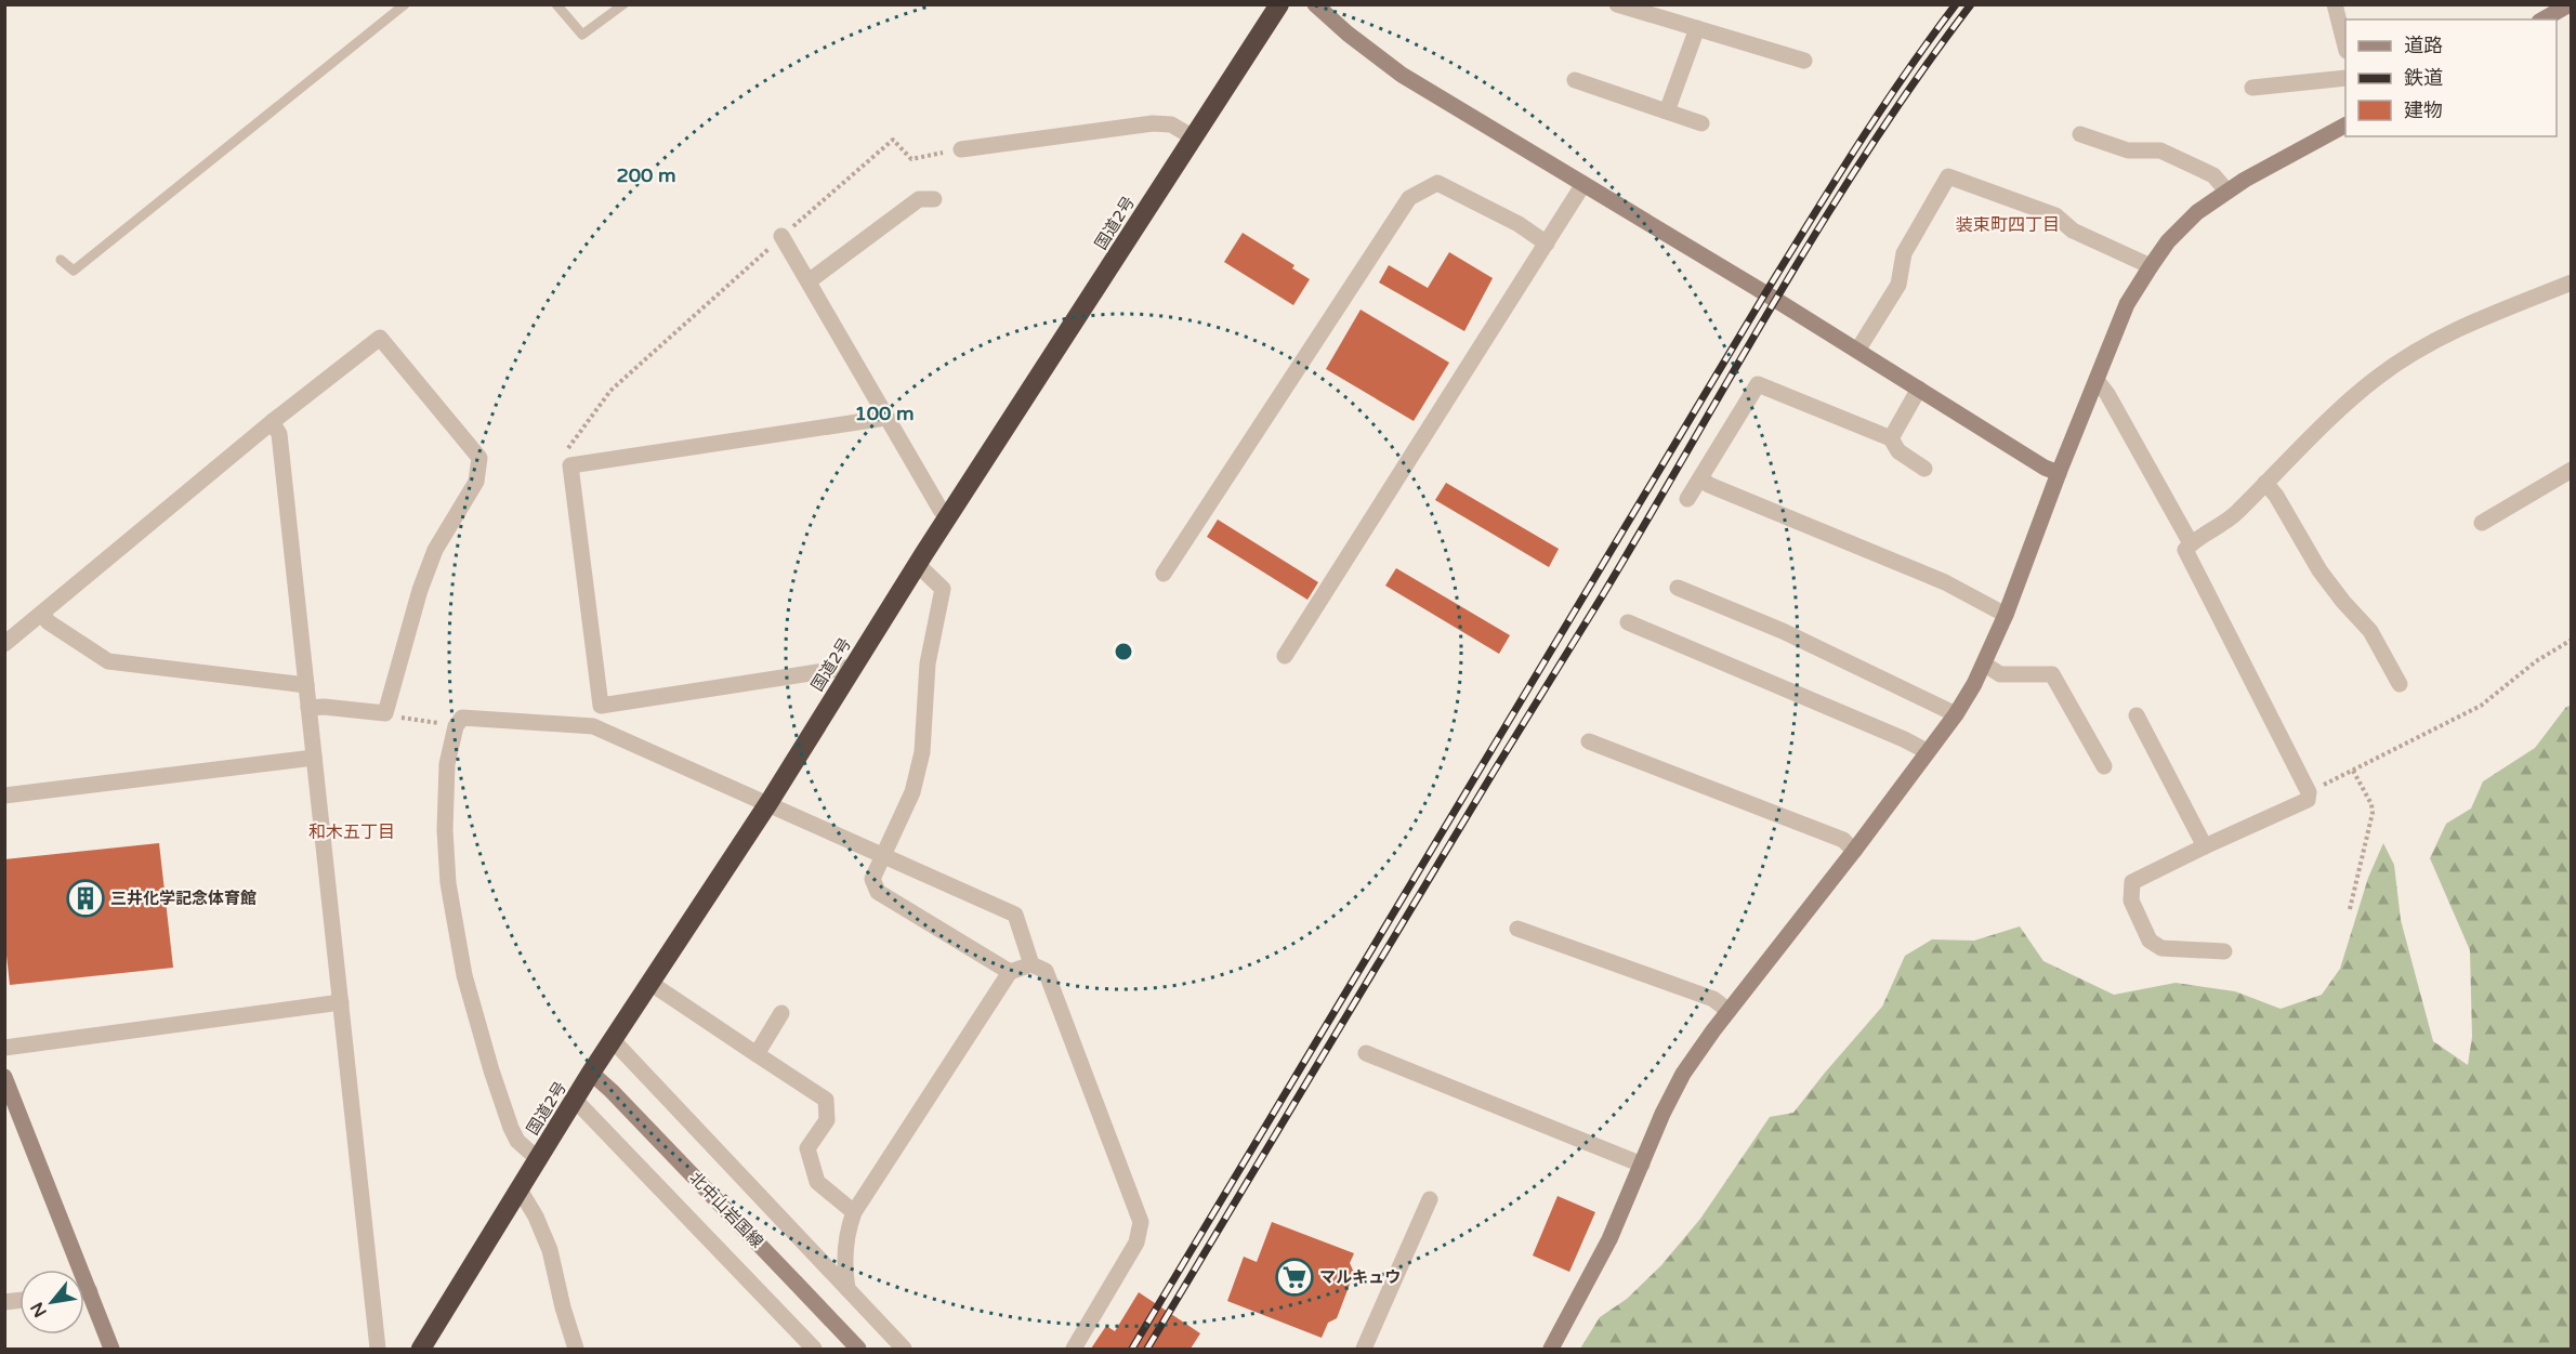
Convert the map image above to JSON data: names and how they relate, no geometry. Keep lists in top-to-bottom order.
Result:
{
  "streets": {
    "highway": ["国道2号"],
    "street": ["北中山岩国線"]
  },
  "crossings": [
    ["国道2号", "北中山岩国線"]
  ],
  "districts": ["装束町四丁目", "和木五丁目"],
  "places": {
    "building": ["三井化学記念体育館"],
    "supermarket": ["マルキュウ"]
  },
  "legend": ["道路", "鉄道", "建物"],
  "north": "bottom left",
  "rings": ["200 m", "100 m"]
}
